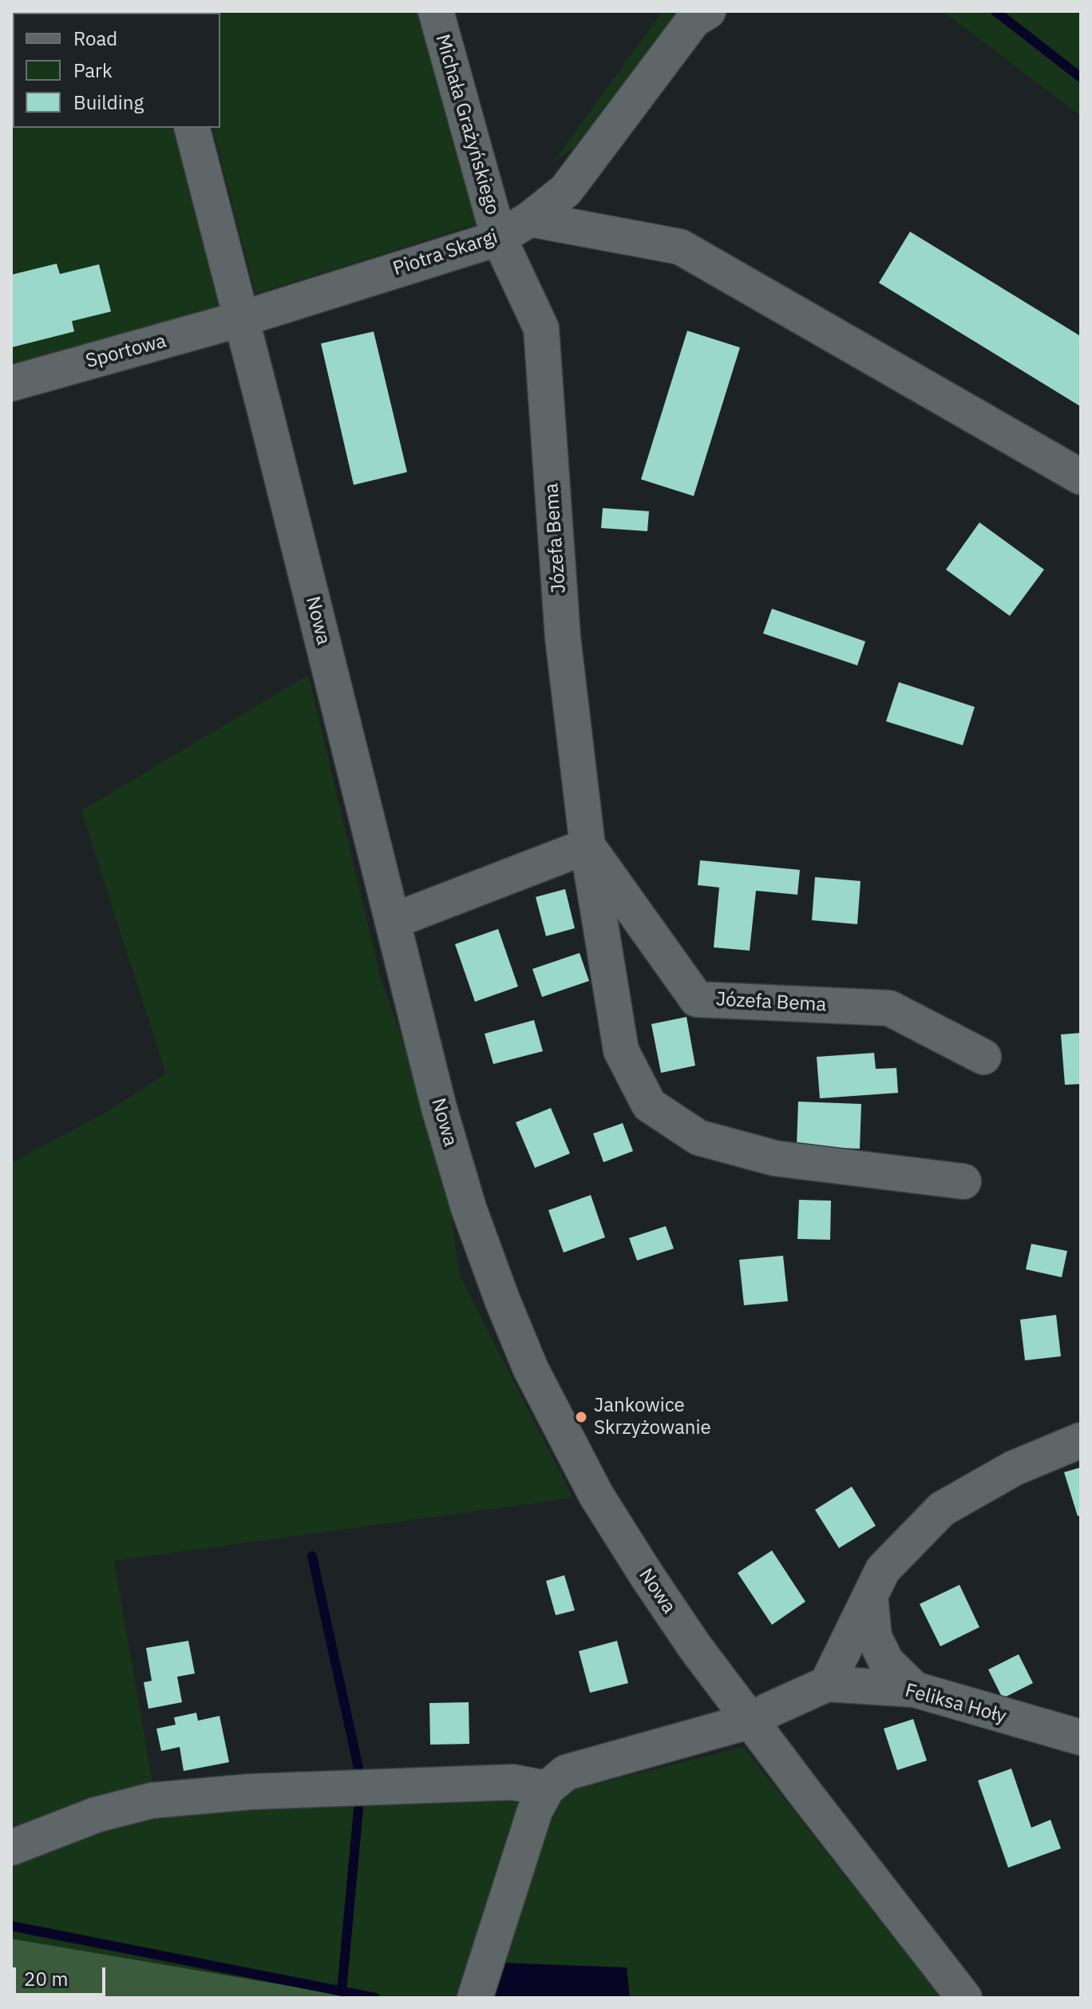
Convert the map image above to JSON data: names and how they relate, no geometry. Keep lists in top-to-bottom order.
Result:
{
  "streets": {
    "street": [
      "Michała Grażyńskiego",
      "Piotra Skargi",
      "Sportowa",
      "Józefa Bema",
      "Nowa",
      "Feliksa Hoły"
    ]
  },
  "crossings": [
    ["Michała Grażyńskiego", "Piotra Skargi"],
    ["Michała Grażyńskiego", "Józefa Bema"],
    ["Piotra Skargi", "Sportowa"],
    ["Piotra Skargi", "Józefa Bema"],
    ["Piotra Skargi", "Nowa"],
    ["Sportowa", "Nowa"]
  ],
  "places": ["Jankowice Skrzyżowanie"],
  "legend": ["Road", "Park", "Building"],
  "scale_bar": "20 m"
}
